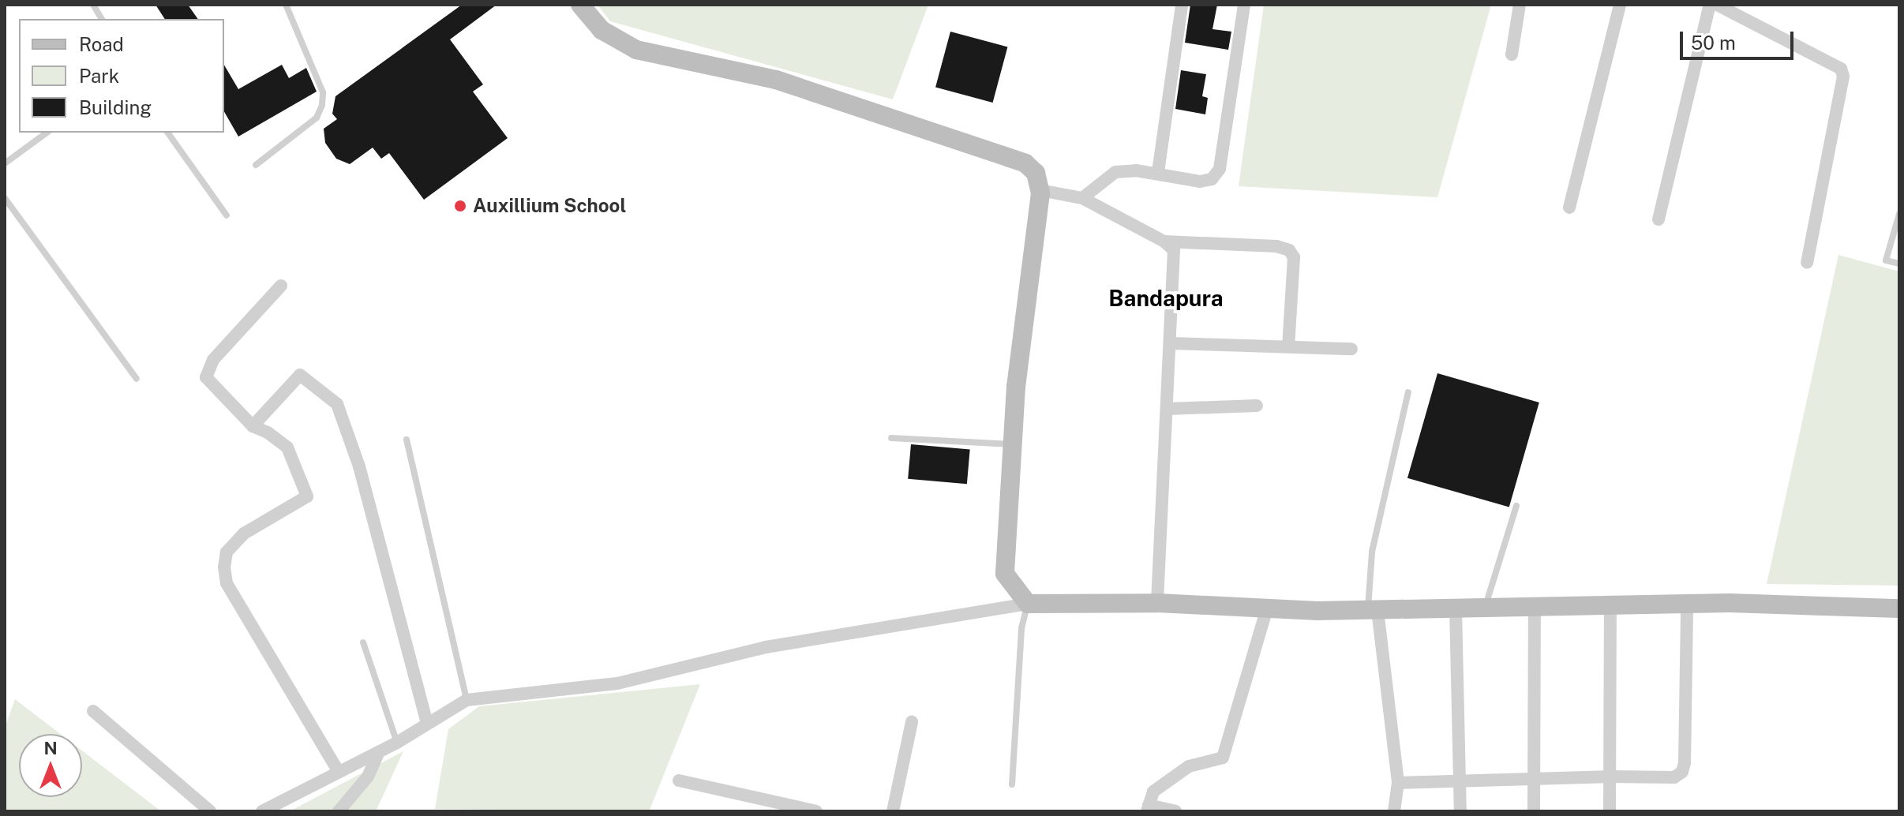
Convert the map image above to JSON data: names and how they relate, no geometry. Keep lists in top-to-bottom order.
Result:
{
  "districts": ["Bandapura"],
  "places": ["Auxillium School"],
  "legend": ["Road", "Park", "Building"],
  "scale_bar": "50 m",
  "north": "top"
}
